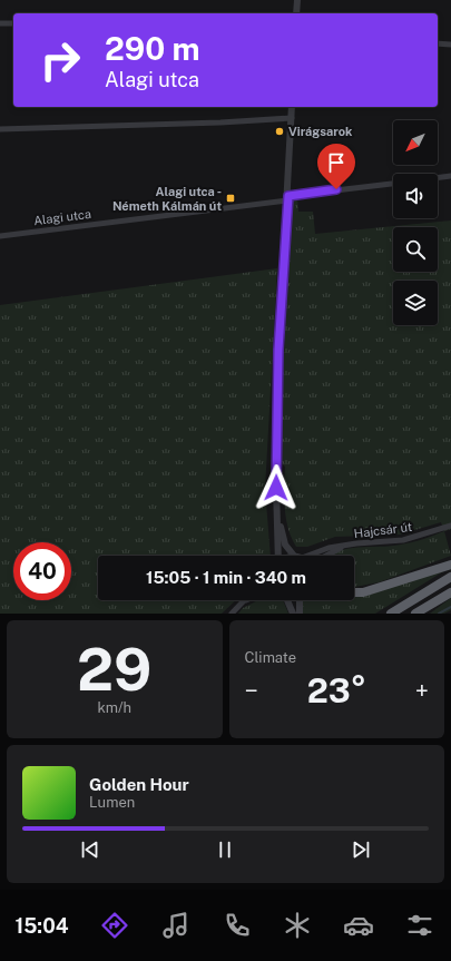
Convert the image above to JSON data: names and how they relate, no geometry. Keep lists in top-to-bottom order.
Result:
{
  "streets": {
    "street": ["Alagi utca", "Hajcsár út"]
  },
  "places": {
    "other": ["Virágsarok"],
    "transit": ["Alagi utca - Németh Kálmán út"]
  },
  "north": "bottom left",
  "page": {
    "turn": ["290 m", "Alagi utca"],
    "limit": "40",
    "trip": "15:05 · 1 min · 340 m",
    "tile": [
      ["29", "km/h"],
      "Climate"
    ],
    "heat": ["−", "23°", "+"],
    "song": ["Golden Hour", "Lumen"],
    "tabs": "15:04"
  }
}
